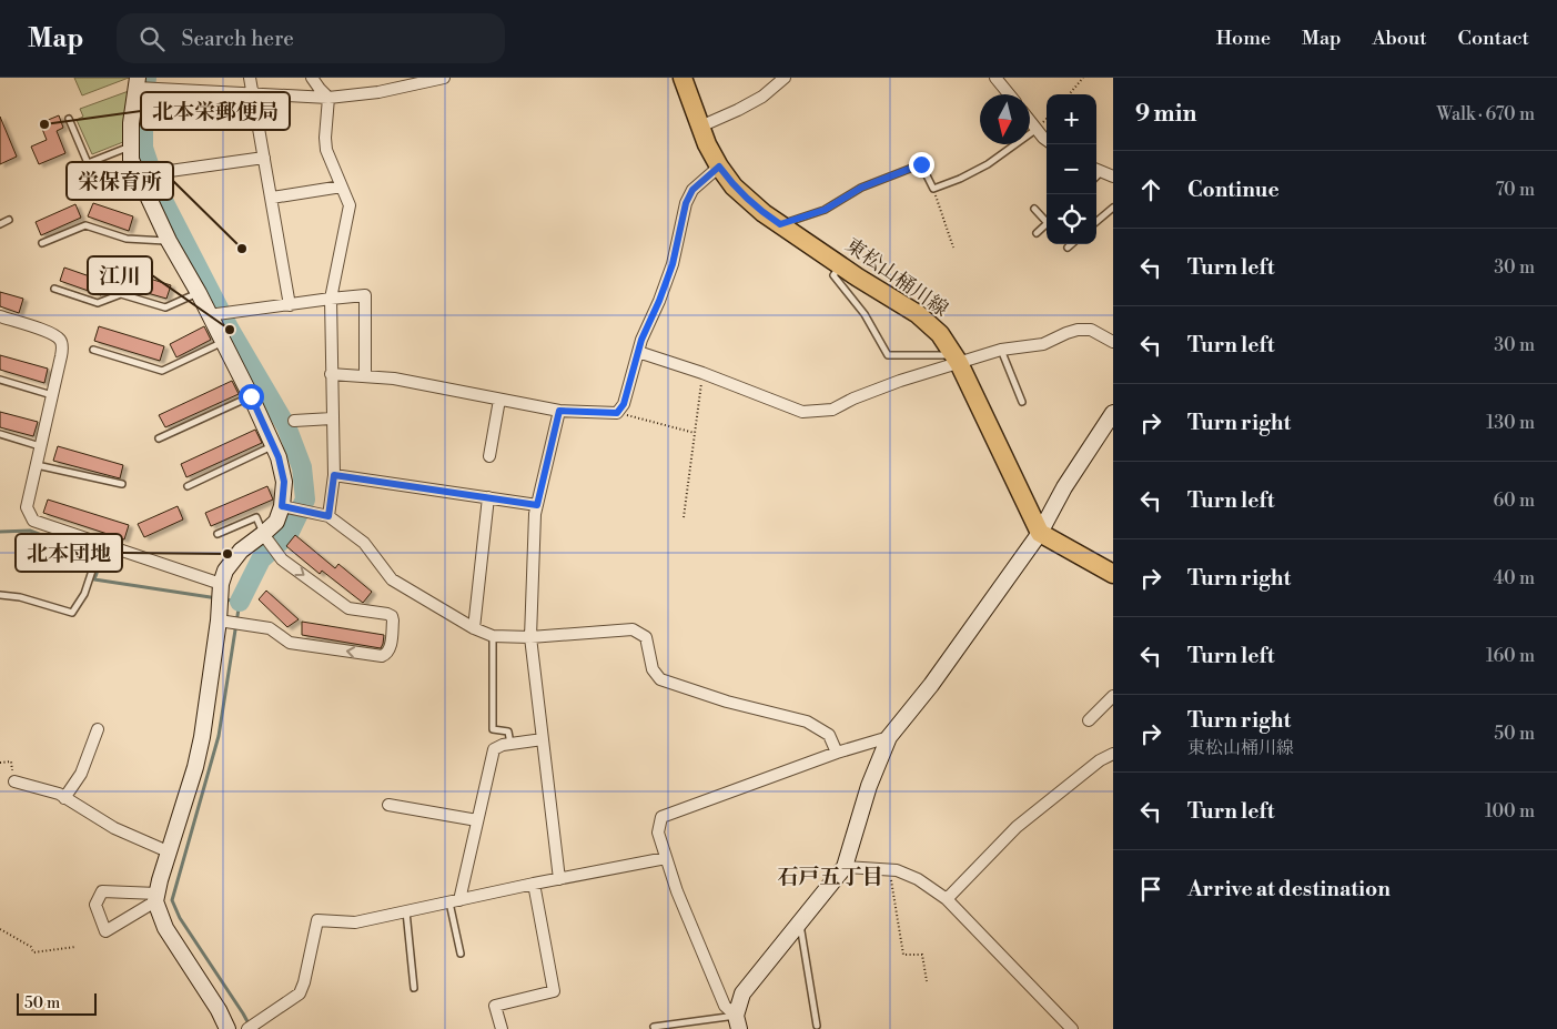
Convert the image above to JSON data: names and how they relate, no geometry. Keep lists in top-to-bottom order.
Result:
{
  "streets": {
    "main road": ["東松山桶川線"]
  },
  "districts": ["石戸五丁目"],
  "places": [
    "北本栄郵便局",
    "栄保育所",
    "江川",
    "北本団地"
  ],
  "scale_bar": "50 m",
  "north": "bottom",
  "page": {
    "header": "Map",
    "search": "Search here",
    "nav": [
      "Home",
      "Map",
      "About",
      "Contact"
    ],
    "heading": ["9 min", "Walk · 670 m"],
    "map_buttons": ["+", "−"],
    "list": [
      ["Continue", "70 m"],
      ["Turn left", "30 m"],
      ["Turn left", "30 m"],
      ["Turn right", "130 m"],
      ["Turn left", "60 m"],
      ["Turn right", "40 m"],
      ["Turn left", "160 m"],
      ["Turn right", "東松山桶川線", "50 m"],
      ["Turn left", "100 m"],
      "Arrive at destination"
    ],
    "scale": "50 m"
  }
}
